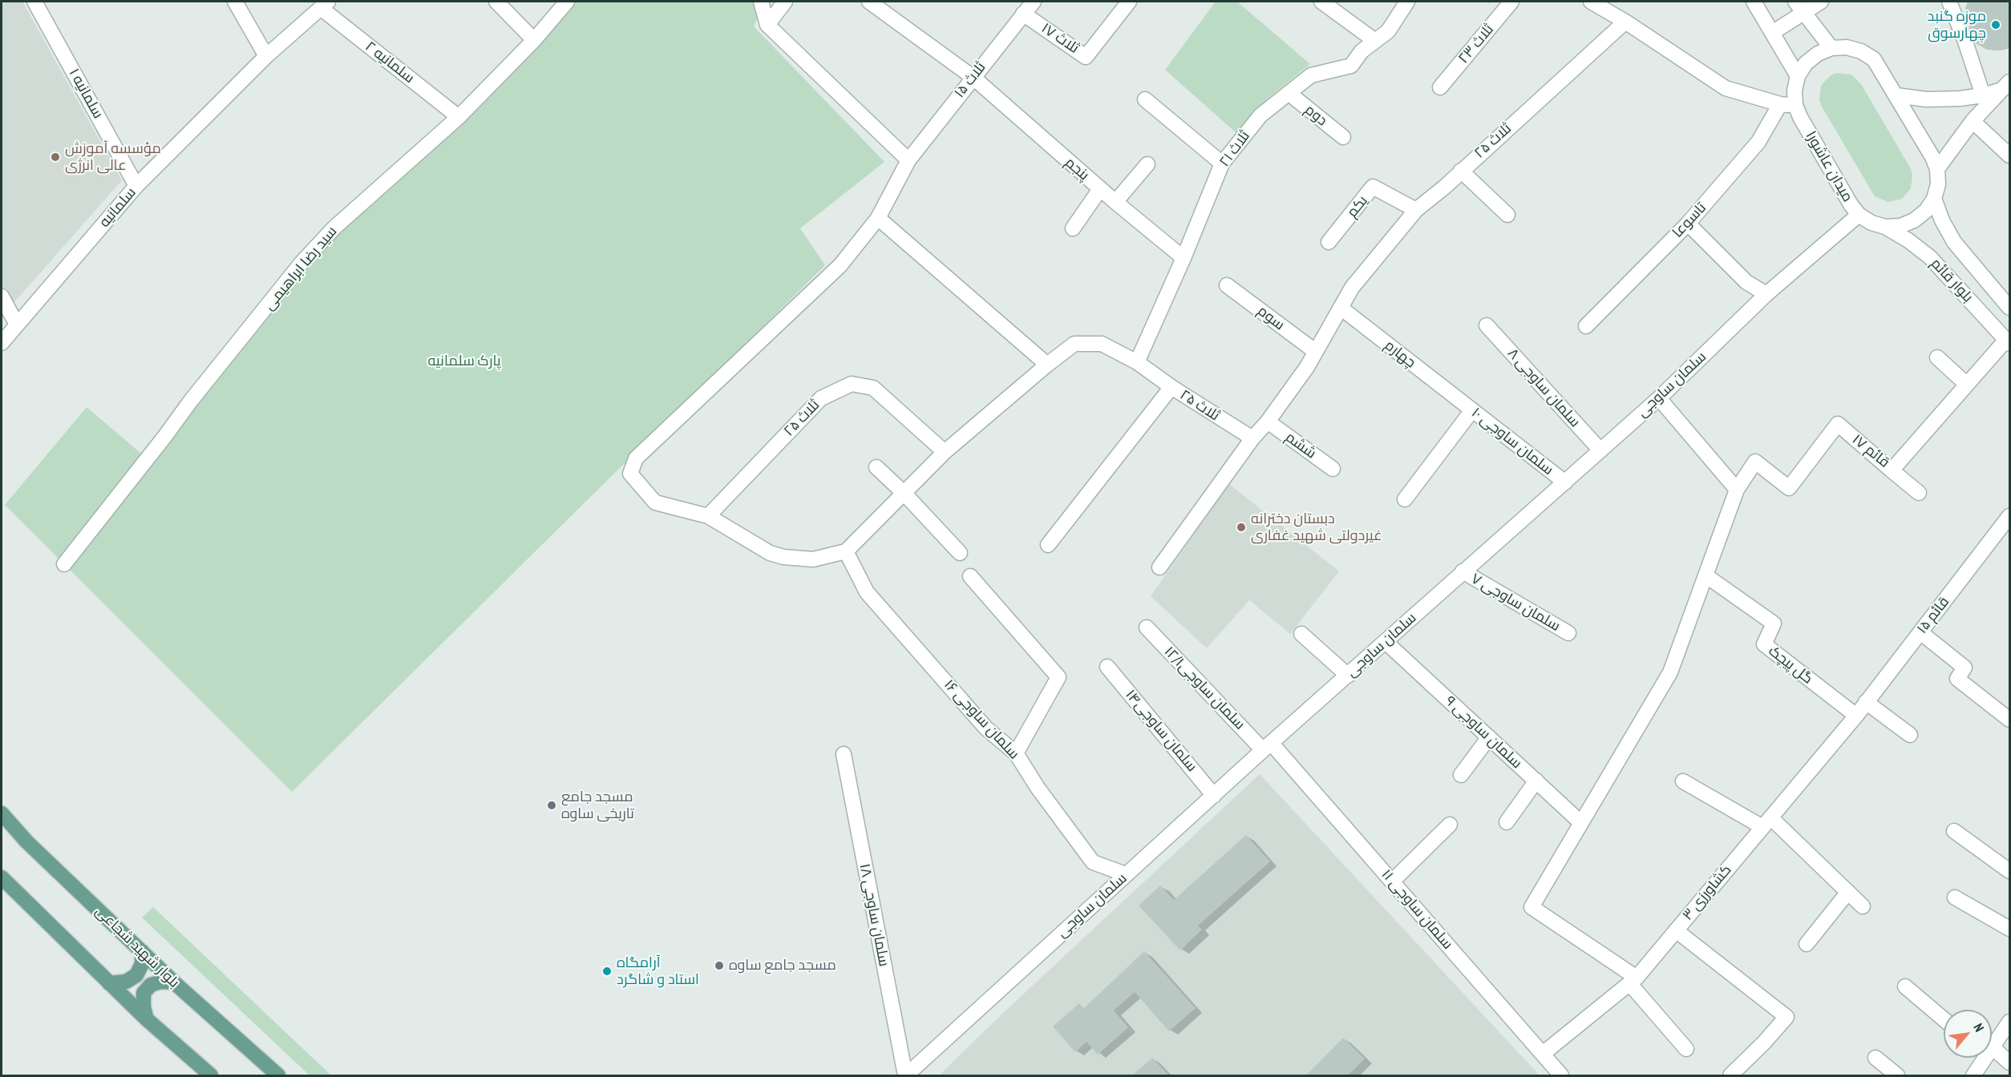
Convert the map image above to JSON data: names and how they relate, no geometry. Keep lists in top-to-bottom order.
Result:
{
  "streets": {
    "main road": ["بلوار شهید شجاعی"],
    "street": [
      "ثلاث ۱۷",
      "ثلاث ۲۳",
      "سلمانیه ۲",
      "ثلاث ۱۵",
      "سلمانیه ۱",
      "دوم",
      "ثلاث ۲۵",
      "ثلاث ۲۱",
      "میدان عاشورا",
      "پنجم",
      "یکم",
      "سلمانیه",
      "تاسوعا",
      "سید رضا ابراهیمی",
      "بلوار قائم",
      "سوم",
      "چهارم",
      "سلمان ساوجی",
      "سلمان ساوجی ۸",
      "سلمان ساوجی ۱۰",
      "ششم",
      "قائم ۱۷",
      "سلمان ساوجی ۷",
      "قائم ۱۵",
      "گل پیچک",
      "سلمان ساوجی۱۲/۱",
      "سلمان ساوجی ۱۶",
      "سلمان ساوجی۱۴",
      "سلمان ساوجی ۹",
      "کشاورزی ۳",
      "سلمان ساوجی ۱۱",
      "سلمان ساوجی ۱۸"
    ]
  },
  "crossings": [
    ["ثلاث ۱۷", "ثلاث ۱۵"],
    ["سلمانیه ۲", "سلمانیه"],
    ["سلمانیه ۲", "سید رضا ابراهیمی"],
    ["ثلاث ۱۵", "ثلاث ۲۵"],
    ["ثلاث ۱۵", "پنجم"],
    ["سلمانیه ۱", "سلمانیه"],
    ["دوم", "ثلاث ۲۱"],
    ["ثلاث ۲۵", "ثلاث ۲۱"],
    ["ثلاث ۲۵", "یکم"],
    ["ثلاث ۲۵", "سوم"],
    ["ثلاث ۲۵", "چهارم"],
    ["ثلاث ۲۵", "ششم"],
    ["ثلاث ۲۱", "پنجم"],
    ["میدان عاشورا", "بلوار قائم"],
    ["میدان عاشورا", "سلمان ساوجی"],
    ["بلوار قائم", "قائم ۱۷"],
    ["چهارم", "سلمان ساوجی ۱۰"],
    ["سلمان ساوجی", "سلمان ساوجی ۸"],
    ["سلمان ساوجی", "سلمان ساوجی ۱۰"],
    ["سلمان ساوجی", "سلمان ساوجی ۷"],
    ["سلمان ساوجی", "سلمان ساوجی۱۲/۱"],
    ["سلمان ساوجی", "سلمان ساوجی ۱۶"],
    ["سلمان ساوجی", "سلمان ساوجی۱۴"],
    ["سلمان ساوجی", "سلمان ساوجی ۹"],
    ["سلمان ساوجی", "سلمان ساوجی ۱۱"],
    ["سلمان ساوجی", "سلمان ساوجی ۱۸"],
    ["قائم ۱۵", "گل پیچک"],
    ["قائم ۱۵", "کشاورزی ۳"],
    ["گل پیچک", "کشاورزی ۳"],
    ["سلمان ساوجی۱۲/۱", "سلمان ساوجی ۱۱"],
    ["کشاورزی ۳", "سلمان ساوجی ۱۱"]
  ],
  "parks": ["پارک سلمانیه"],
  "places": [
    "موزه گنبد چهارسوق",
    "مؤسسه آموزش عالی انرژی",
    "دبستان دخترانه غیردولتی شهید غفاری",
    "مسجد جامع تاریخی ساوه",
    "مسجد جامع ساوه",
    "آرامگاه استاد و شاگرد"
  ],
  "north": "top right"
}
